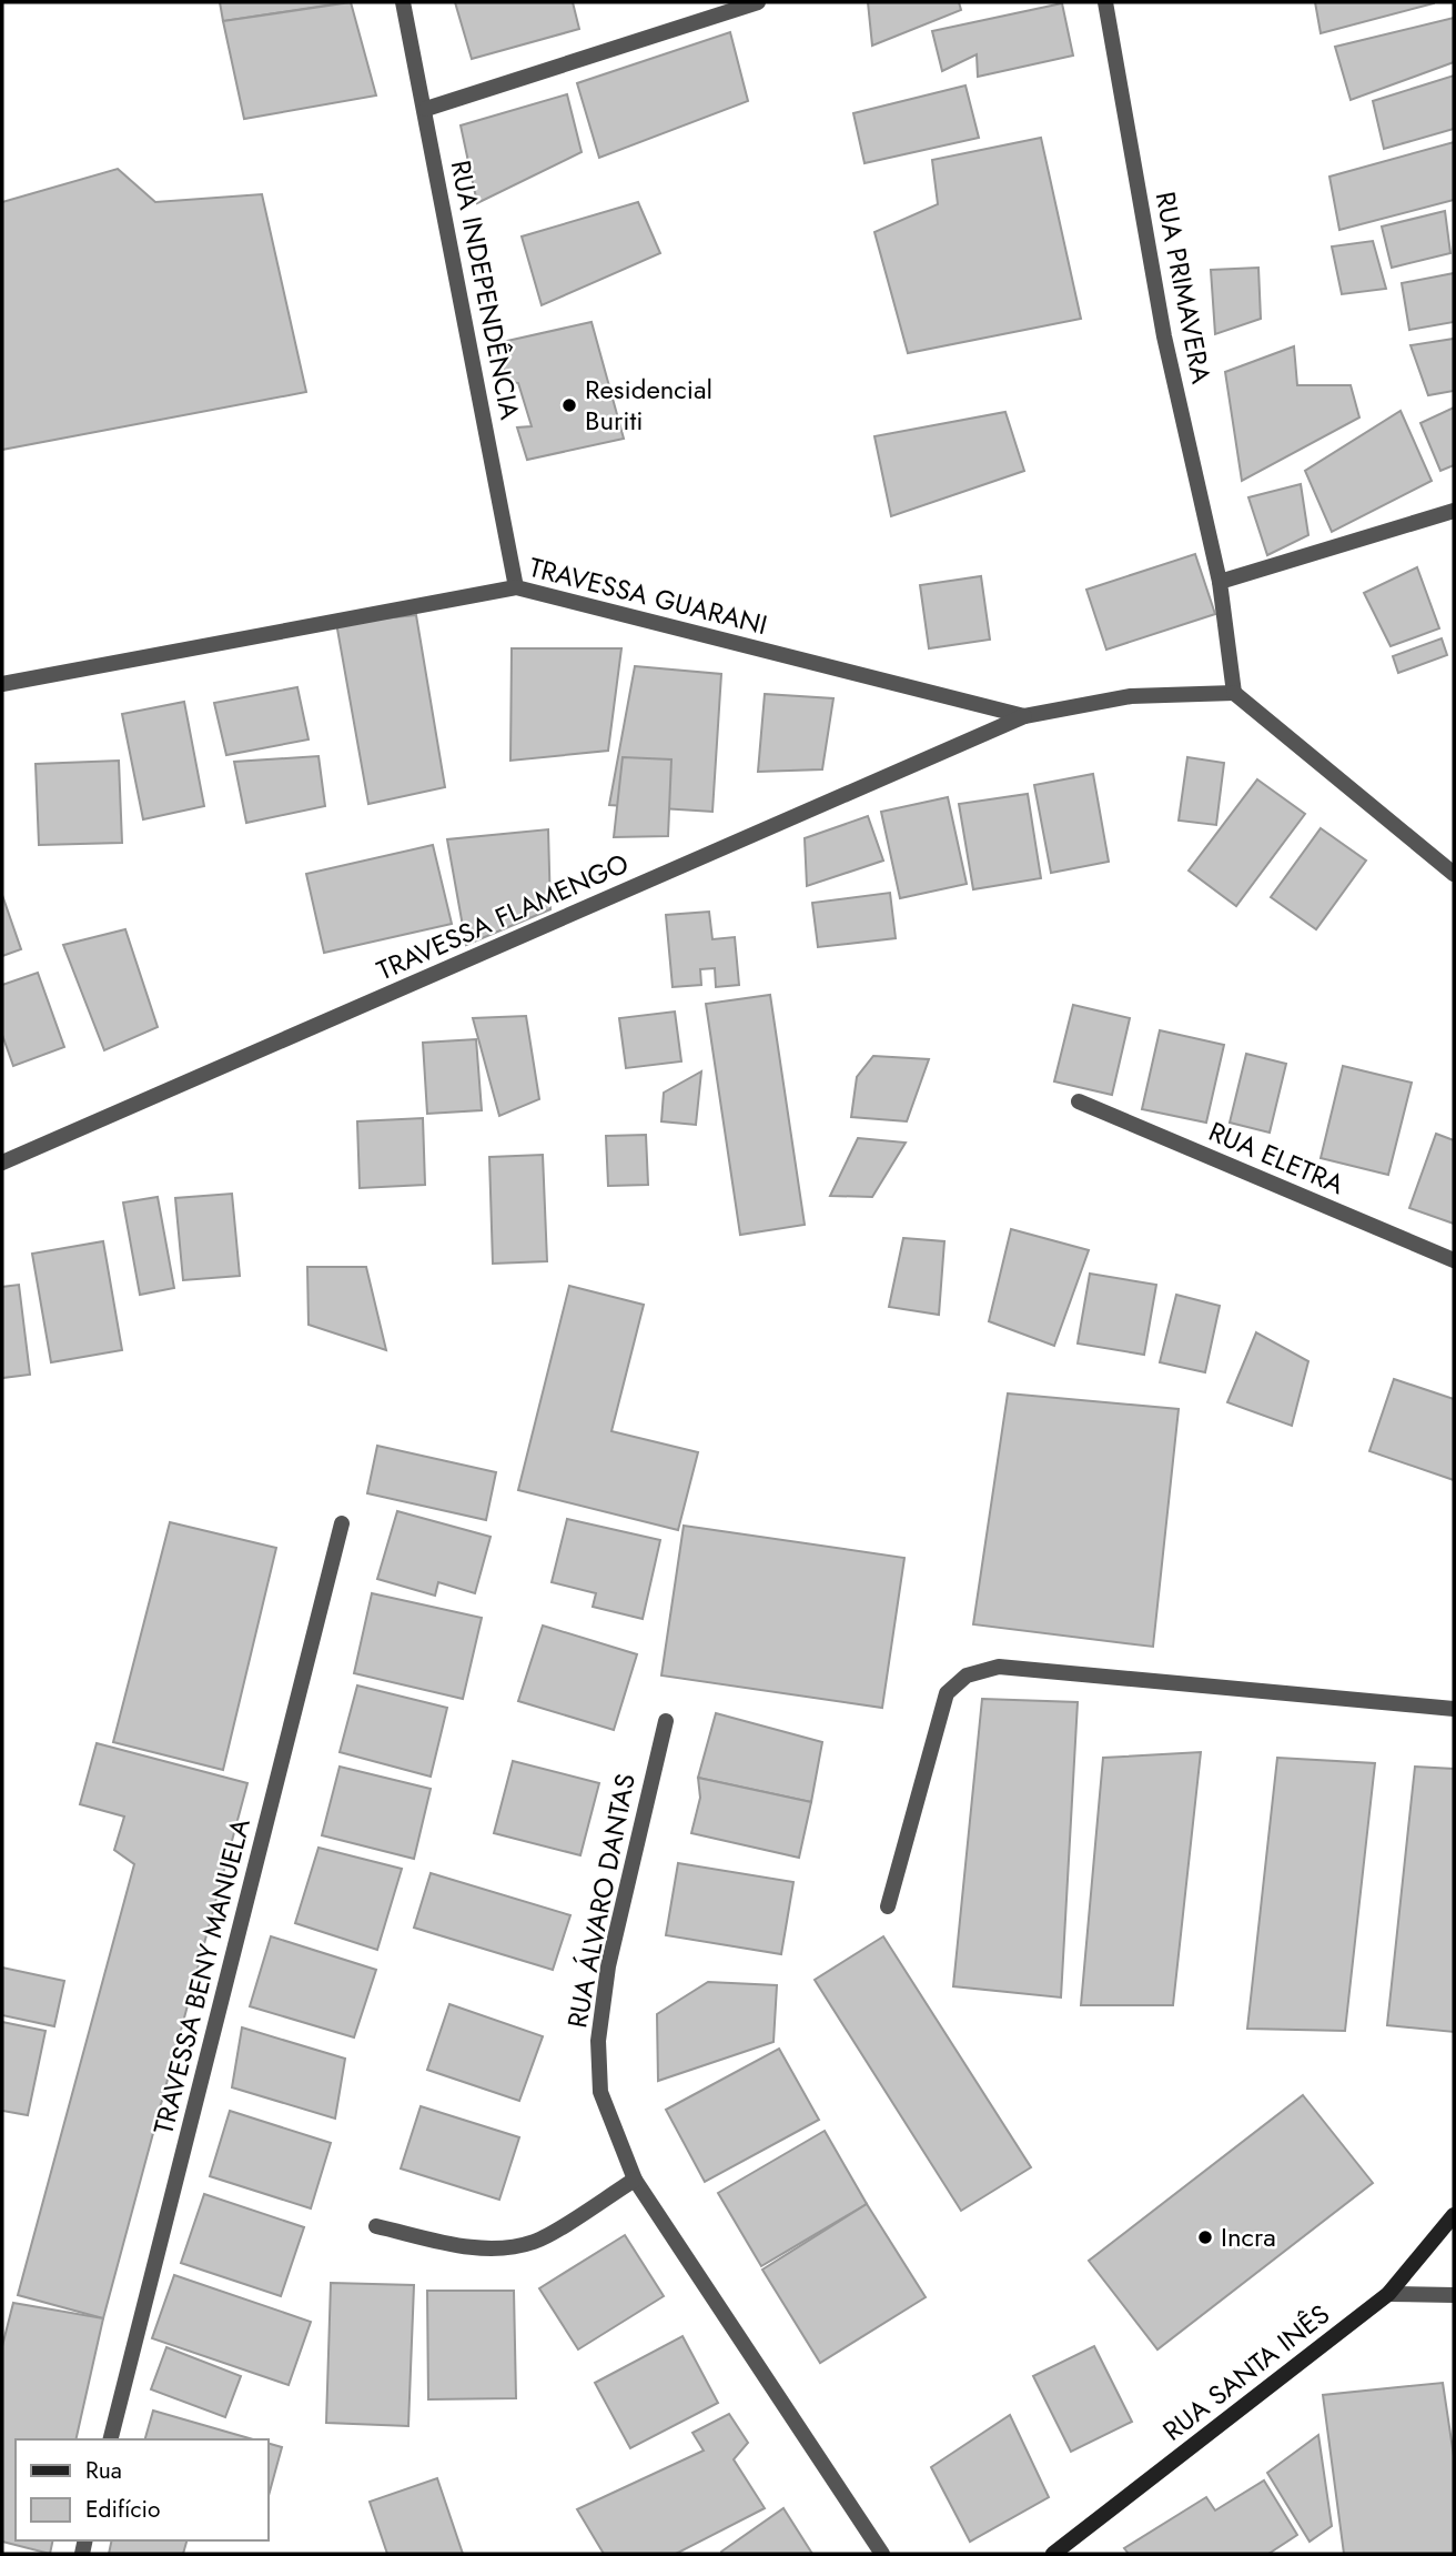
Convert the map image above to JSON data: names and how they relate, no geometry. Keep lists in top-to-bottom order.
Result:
{
  "streets": {
    "street": [
      "RUA PRIMAVERA",
      "RUA INDEPENDÊNCIA",
      "TRAVESSA GUARANI",
      "TRAVESSA FLAMENGO",
      "RUA ELETRA",
      "RUA ÁLVARO DANTAS",
      "TRAVESSA BENY MANUELA",
      "RUA SANTA INÊS"
    ]
  },
  "crossings": [
    ["RUA INDEPENDÊNCIA", "TRAVESSA GUARANI"],
    ["TRAVESSA GUARANI", "TRAVESSA FLAMENGO"]
  ],
  "places": ["Residencial Buriti", "Incra"],
  "legend": ["Rua", "Edifício"]
}
